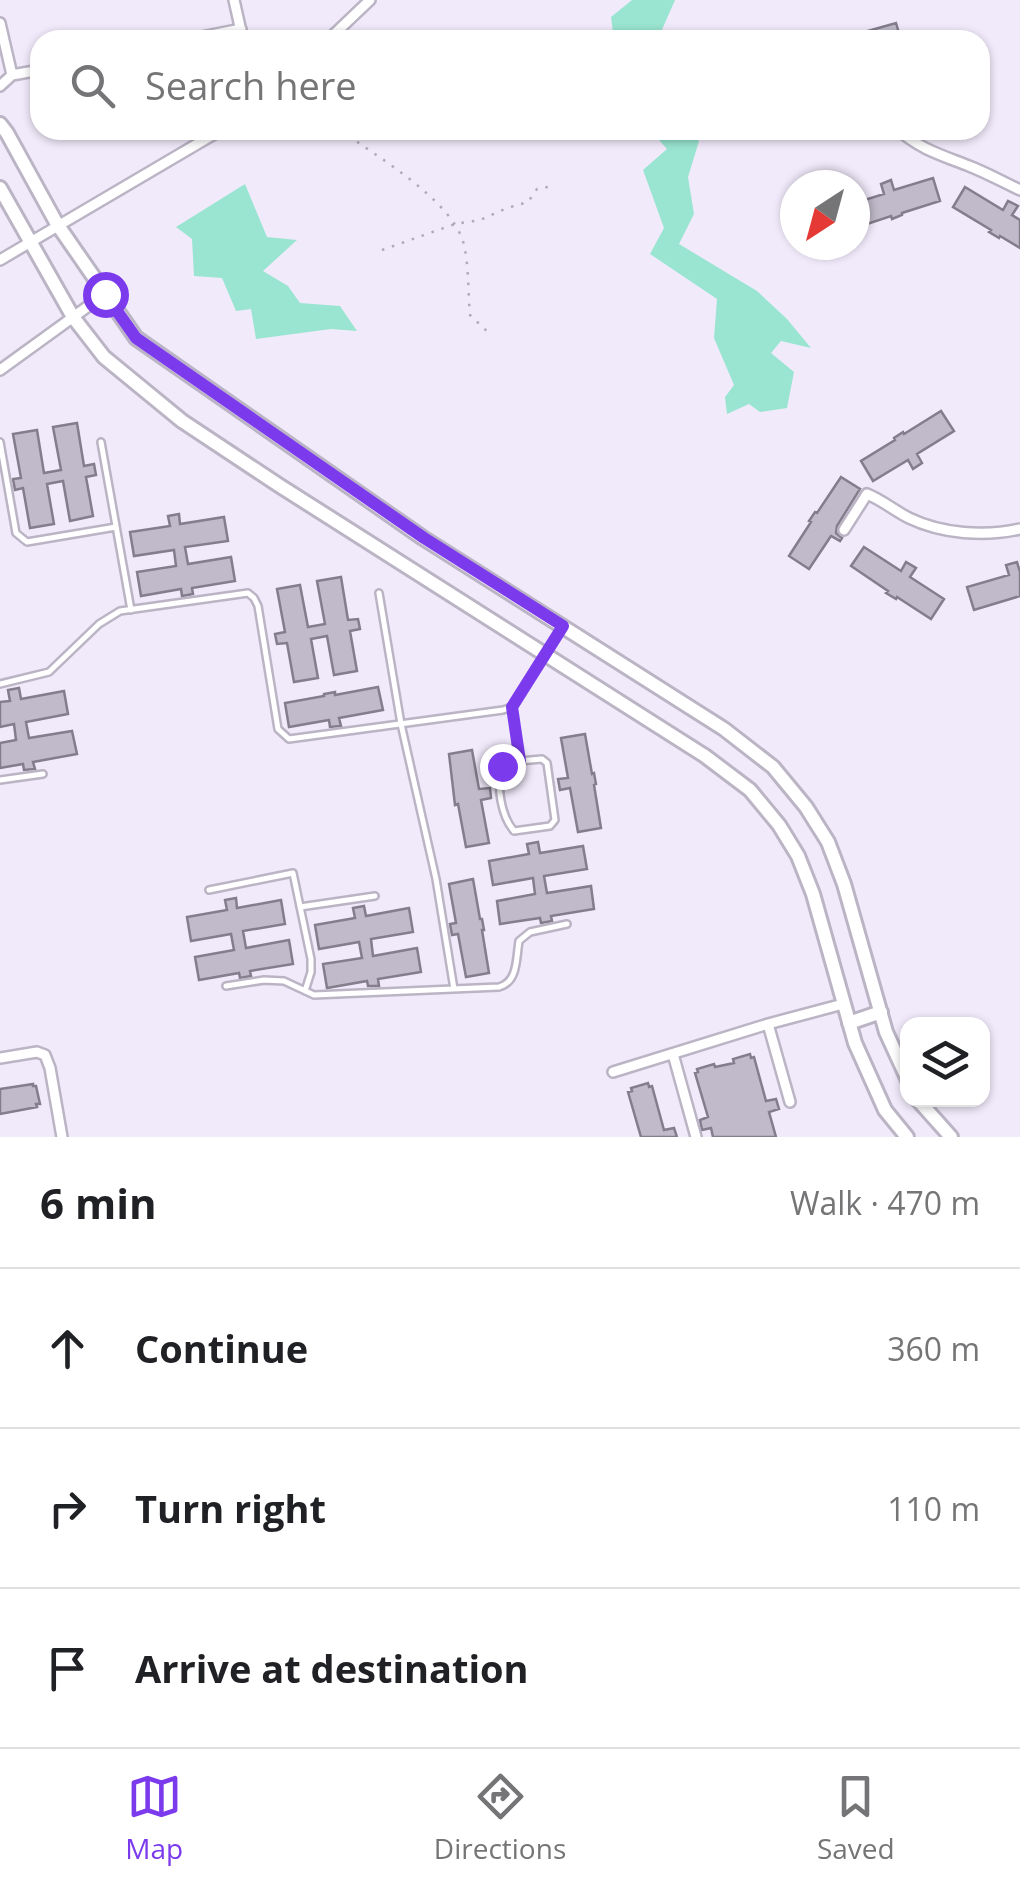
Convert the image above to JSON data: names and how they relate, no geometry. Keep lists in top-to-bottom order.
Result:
{
  "north": "bottom left",
  "page": {
    "search": "Search here",
    "heading": ["6 min", "Walk · 470 m"],
    "list": [
      ["Continue", "360 m"],
      ["Turn right", "110 m"],
      "Arrive at destination"
    ],
    "nav": ["Map", "Directions", "Saved"]
  }
}
